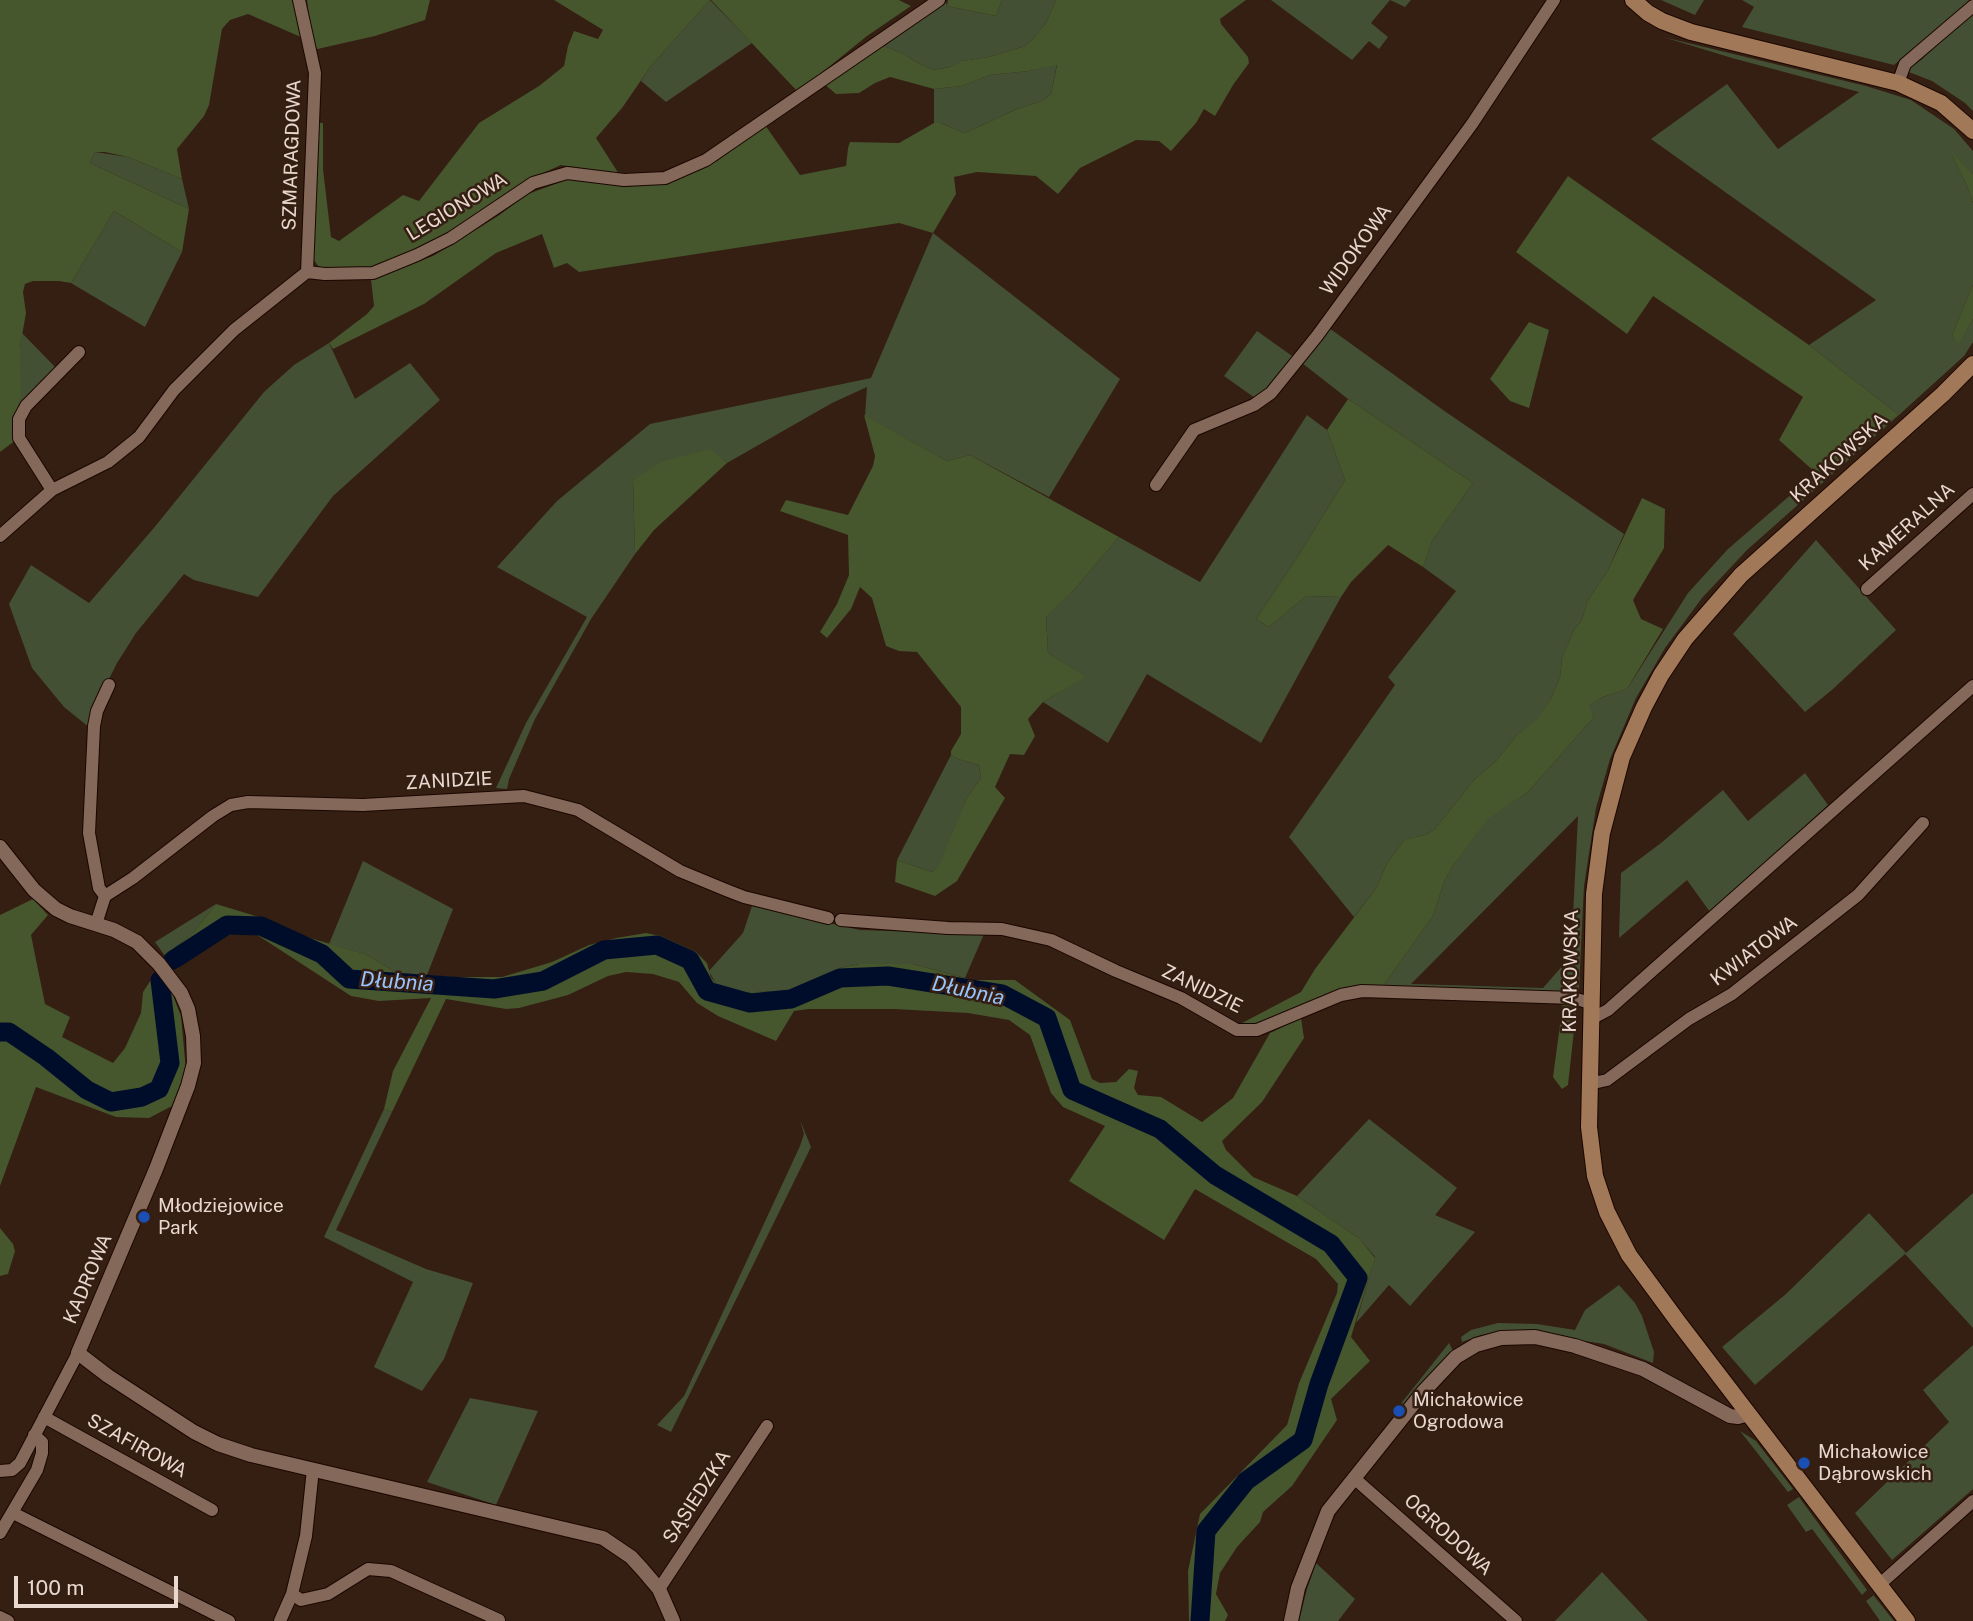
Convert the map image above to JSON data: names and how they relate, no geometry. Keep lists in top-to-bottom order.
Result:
{
  "streets": {
    "main road": ["KRAKOWSKA"],
    "street": [
      "SZMARAGDOWA",
      "LEGIONOWA",
      "WIDOKOWA",
      "KAMERALNA",
      "ZANIDZIE",
      "KWIATOWA",
      "KADROWA",
      "SZAFIROWA",
      "SĄSIEDZKA",
      "OGRODOWA"
    ]
  },
  "crossings": [
    ["SZMARAGDOWA", "LEGIONOWA"],
    ["KRAKOWSKA", "ZANIDZIE"],
    ["KRAKOWSKA", "KWIATOWA"],
    ["KADROWA", "SĄSIEDZKA"]
  ],
  "water": ["Dłubnia"],
  "places": ["Młodziejowice Park", "Michałowice Ogrodowa", "Michałowice Dąbrowskich"],
  "scale_bar": "100 m"
}
